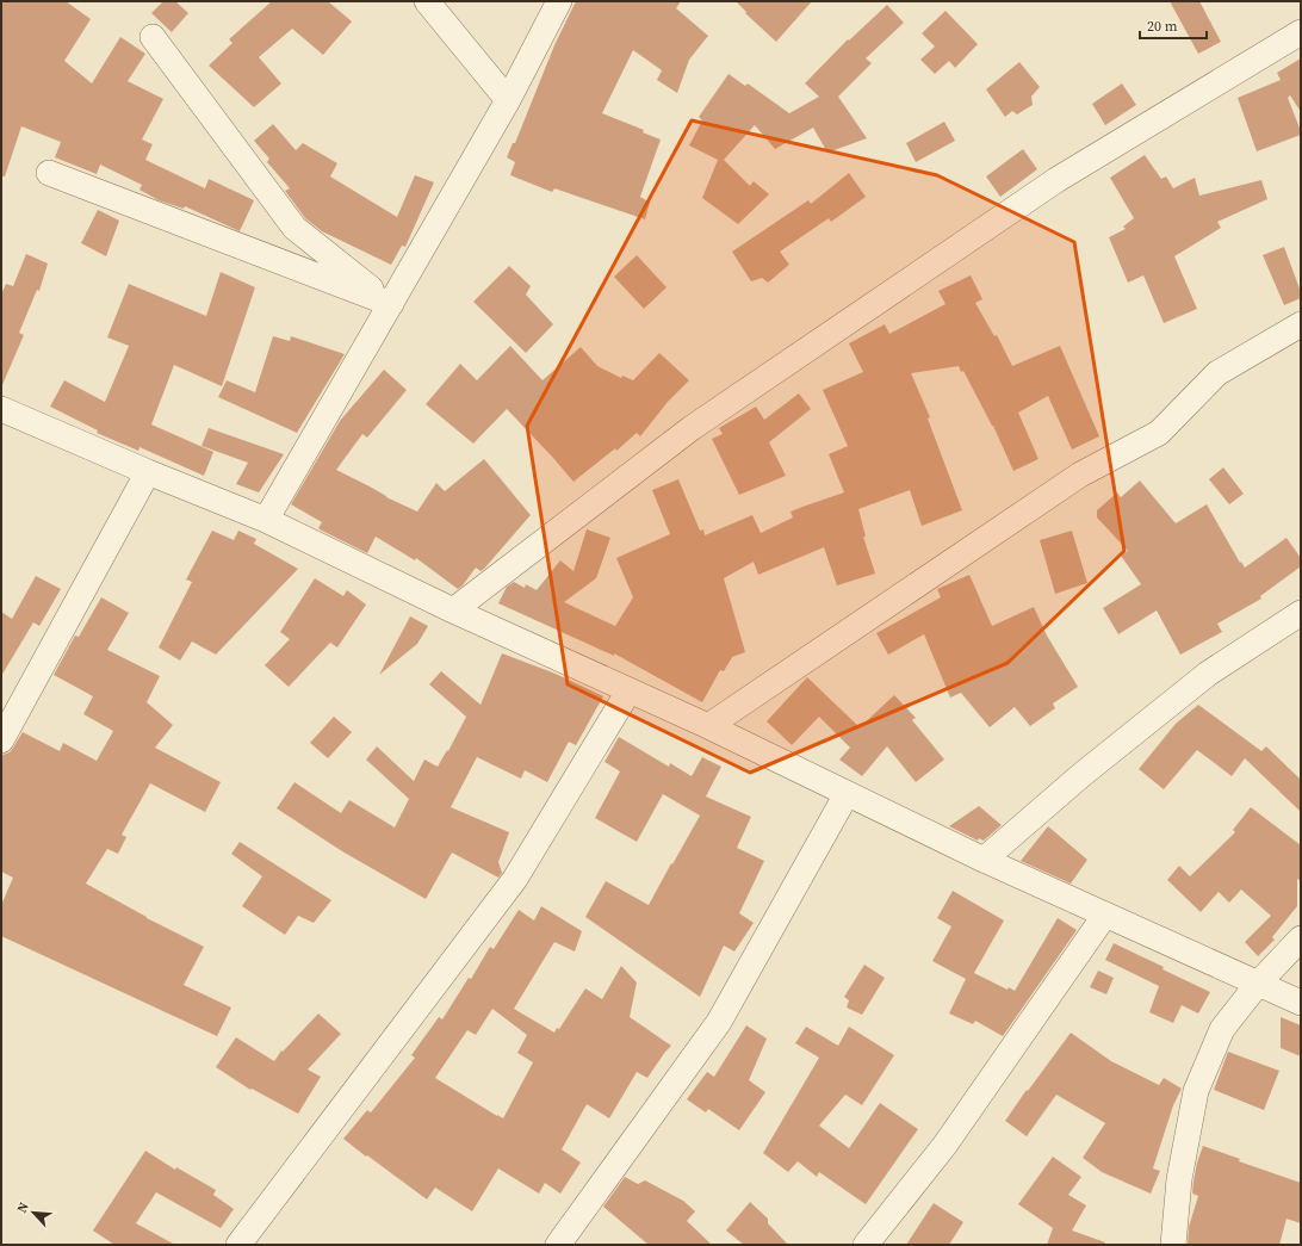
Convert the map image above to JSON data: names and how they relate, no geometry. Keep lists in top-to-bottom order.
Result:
{
  "scale_bar": "20 m",
  "north": "top left"
}
